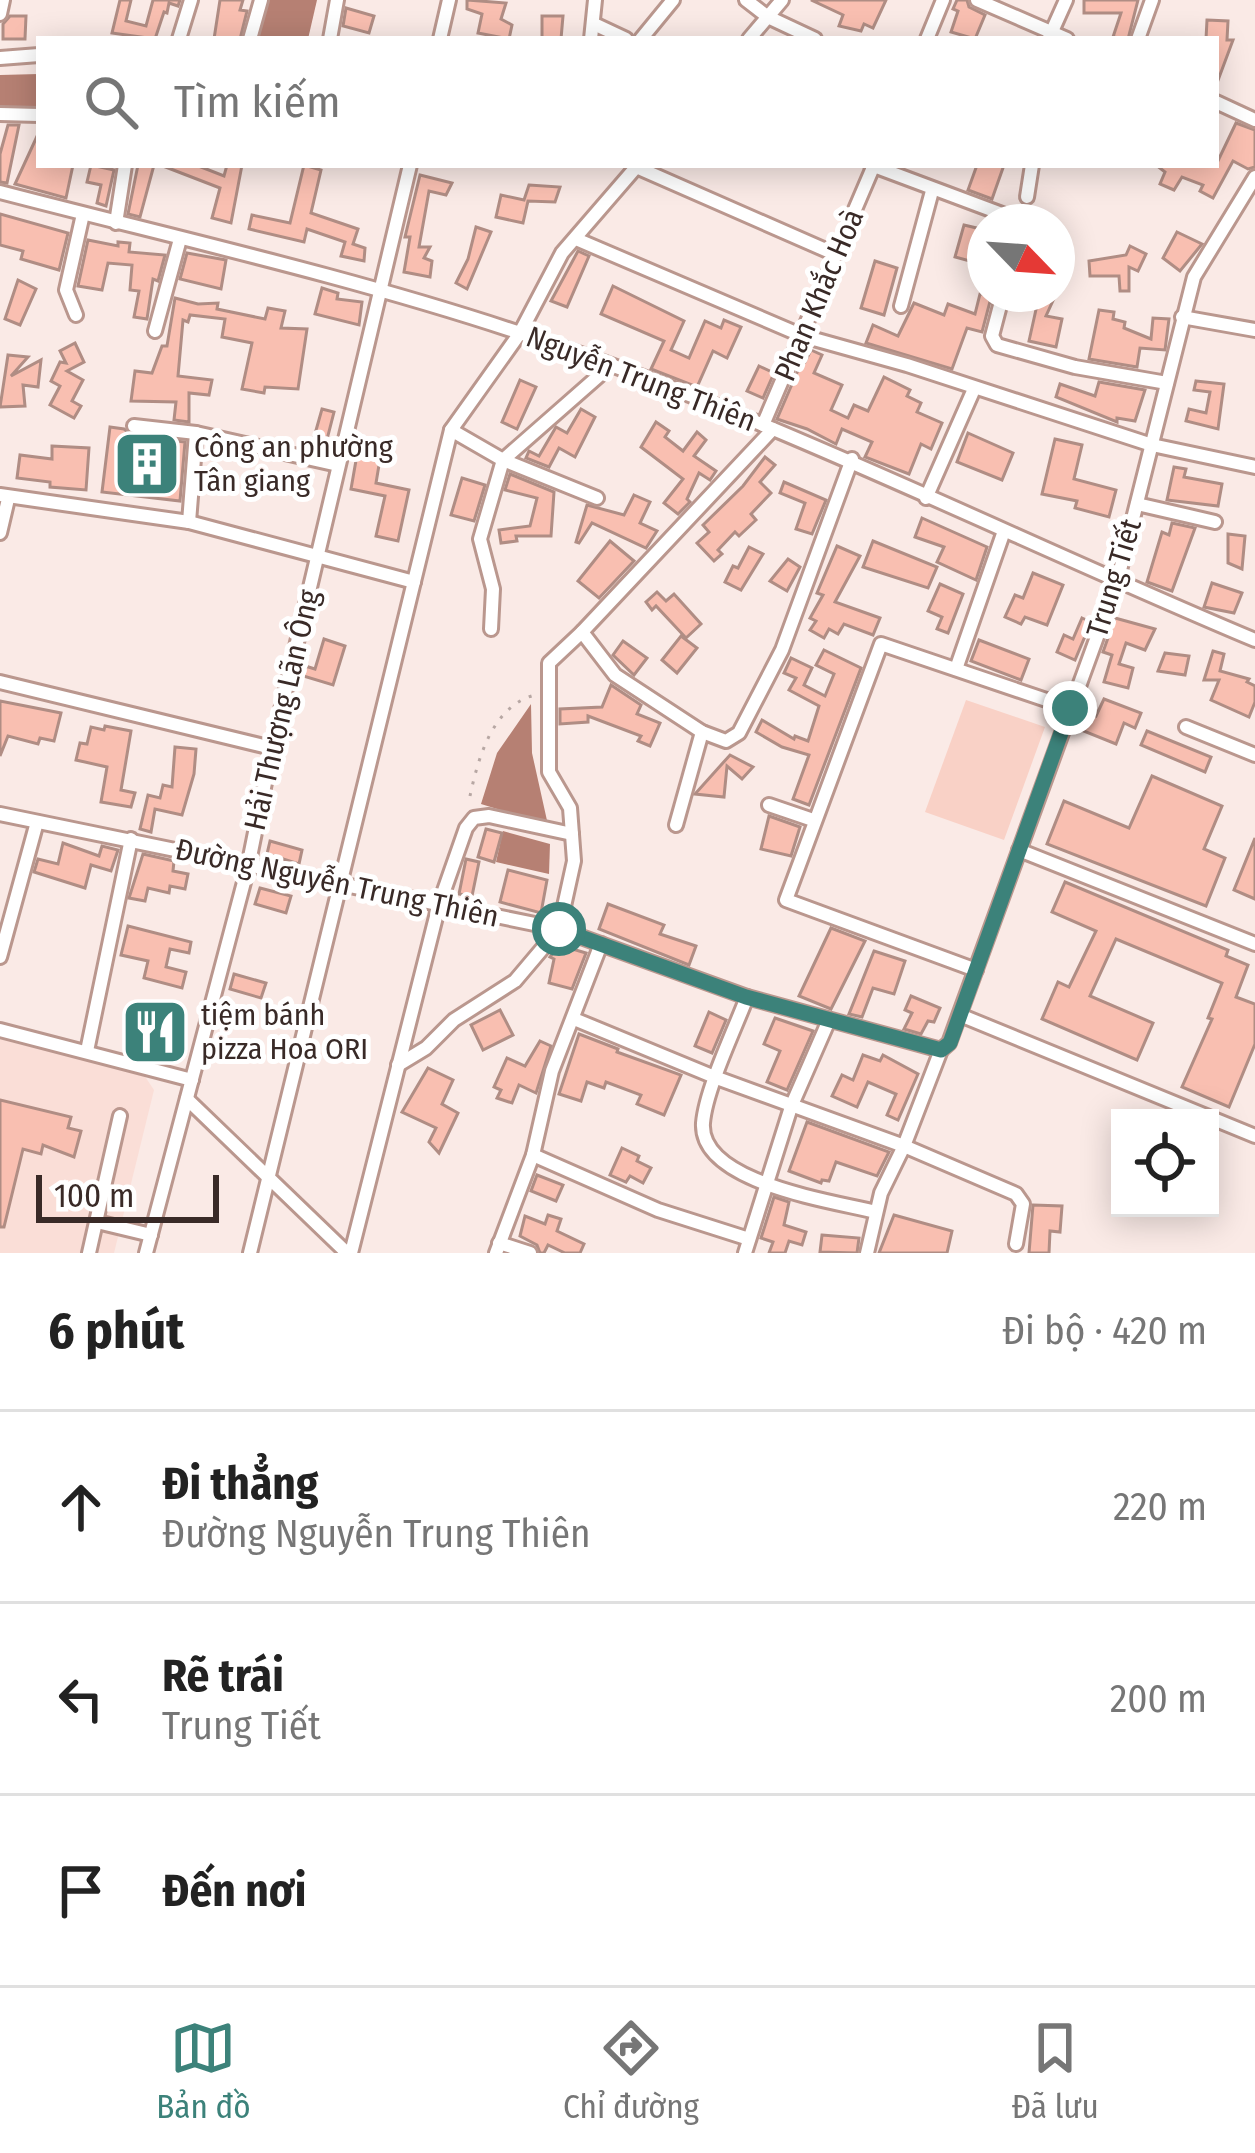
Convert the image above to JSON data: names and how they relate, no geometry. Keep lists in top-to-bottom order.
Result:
{
  "streets": {
    "street": [
      "Phan Khắc Hoà",
      "Nguyễn Trung Thiên",
      "Trung Tiết",
      "Hải Thượng Lãn Ông",
      "Đường Nguyễn Trung Thiên"
    ]
  },
  "crossings": [
    ["Phan Khắc Hoà", "Nguyễn Trung Thiên"],
    ["Nguyễn Trung Thiên", "Trung Tiết"],
    ["Nguyễn Trung Thiên", "Hải Thượng Lãn Ông"],
    ["Trung Tiết", "Đường Nguyễn Trung Thiên"],
    ["Hải Thượng Lãn Ông", "Đường Nguyễn Trung Thiên"]
  ],
  "places": {
    "building": ["Công an phường Tân giang"],
    "restaurant": ["tiệm bánh pizza Hoa ORI"]
  },
  "scale_bar": "100 m",
  "north": "bottom right",
  "page": {
    "search": "Tìm kiếm",
    "scale": "100 m",
    "heading": ["6 phút", "Đi bộ · 420 m"],
    "list": [
      ["Đi thẳng", "Đường Nguyễn Trung Thiên", "220 m"],
      ["Rẽ trái", "Trung Tiết", "200 m"],
      "Đến nơi"
    ],
    "nav": ["Bản đồ", "Chỉ đường", "Đã lưu"]
  }
}
